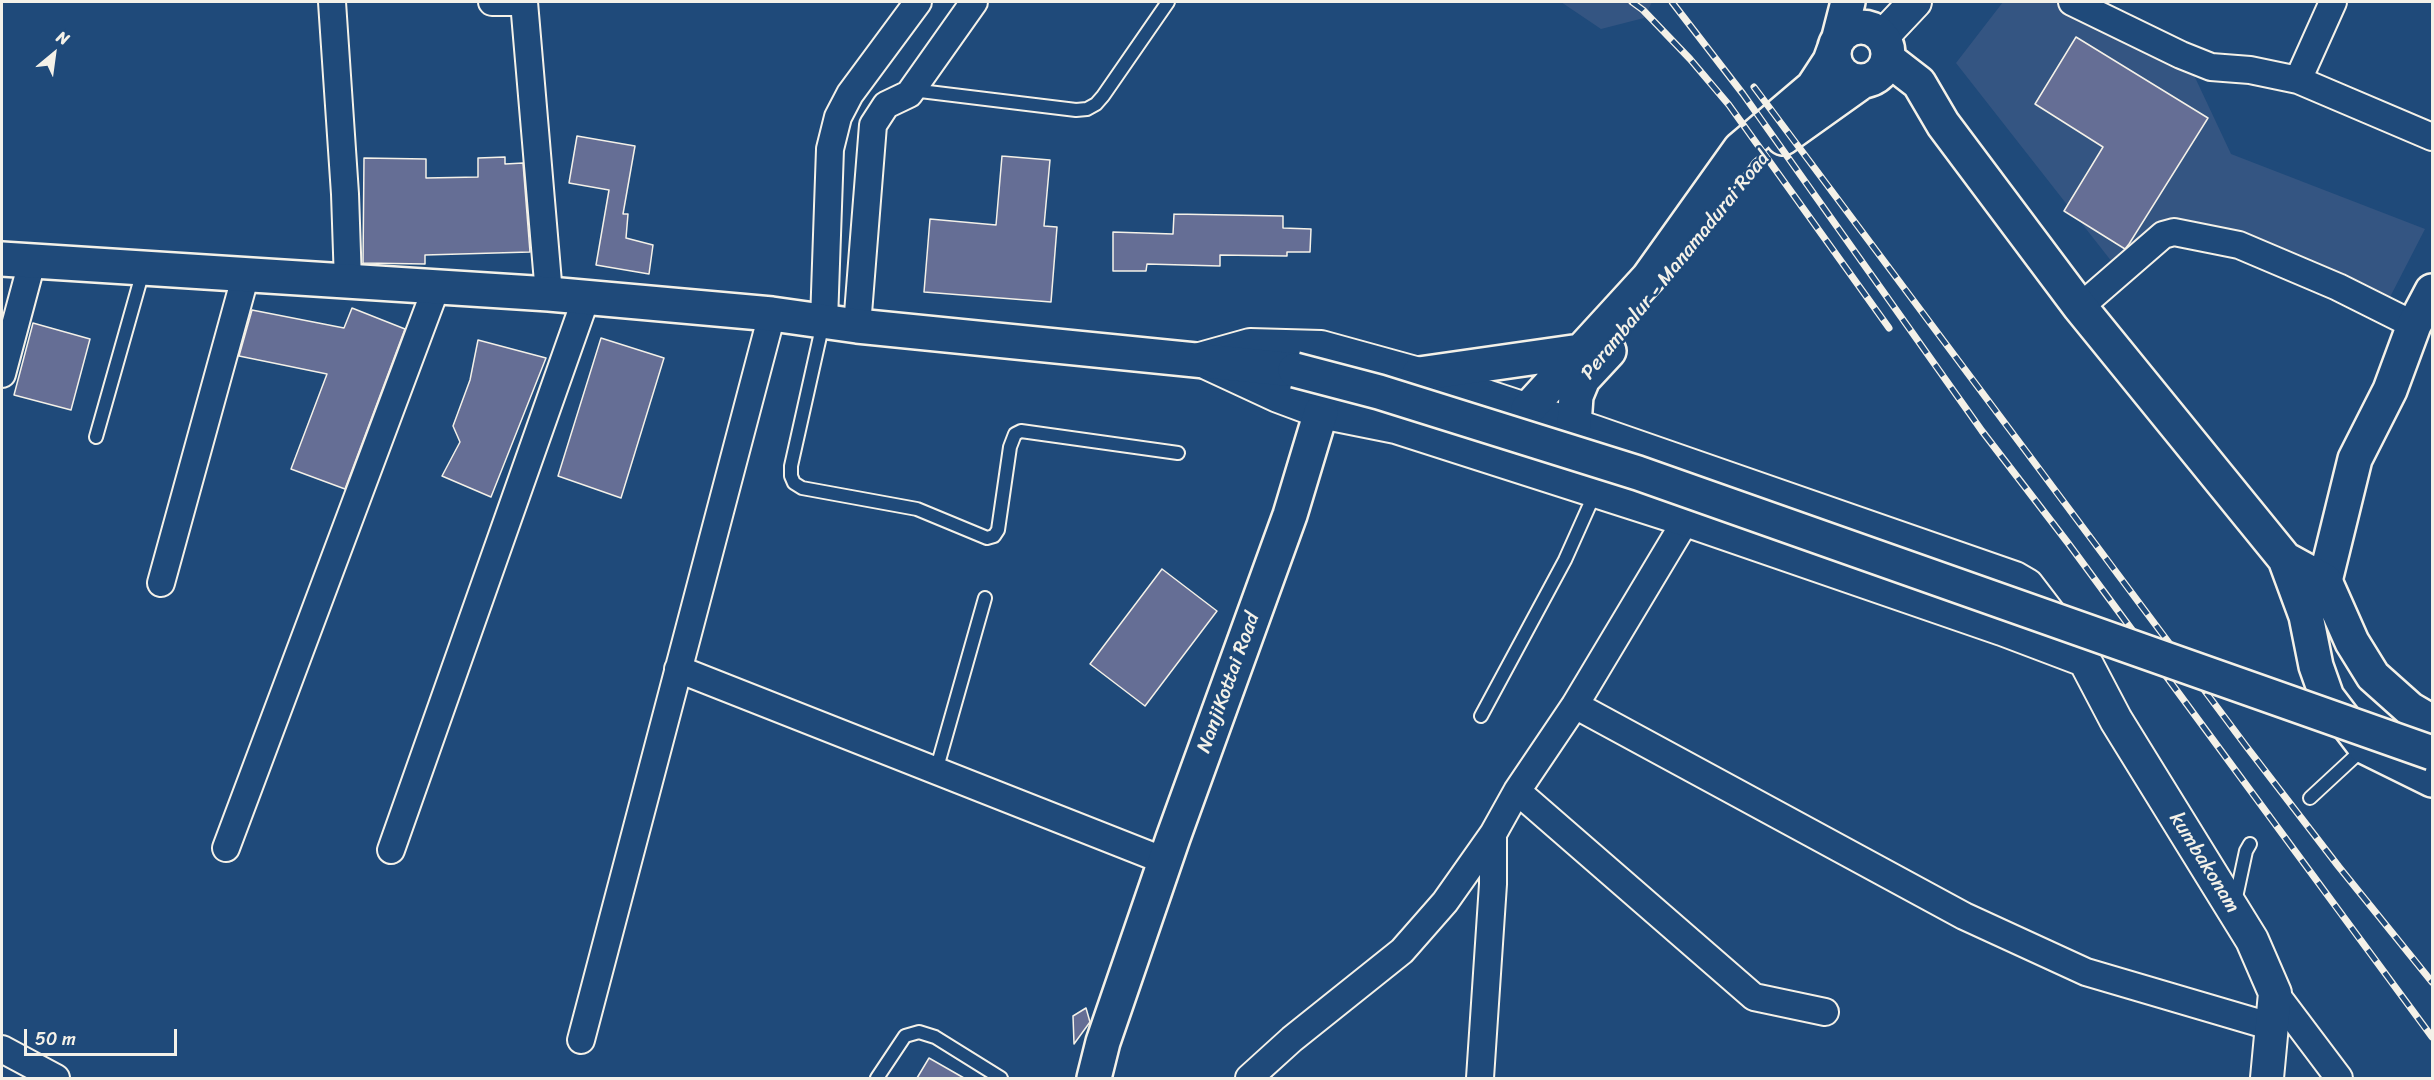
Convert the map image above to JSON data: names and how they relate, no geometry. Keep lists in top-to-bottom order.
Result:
{
  "streets": {
    "main road": ["Perambalur - Manamadurai Road", "NanjiKottai Road"],
    "street": ["kumbakonam"]
  },
  "crossings": [
    ["Perambalur - Manamadurai Road", "kumbakonam"]
  ],
  "scale_bar": "50 m",
  "north": "top right"
}
